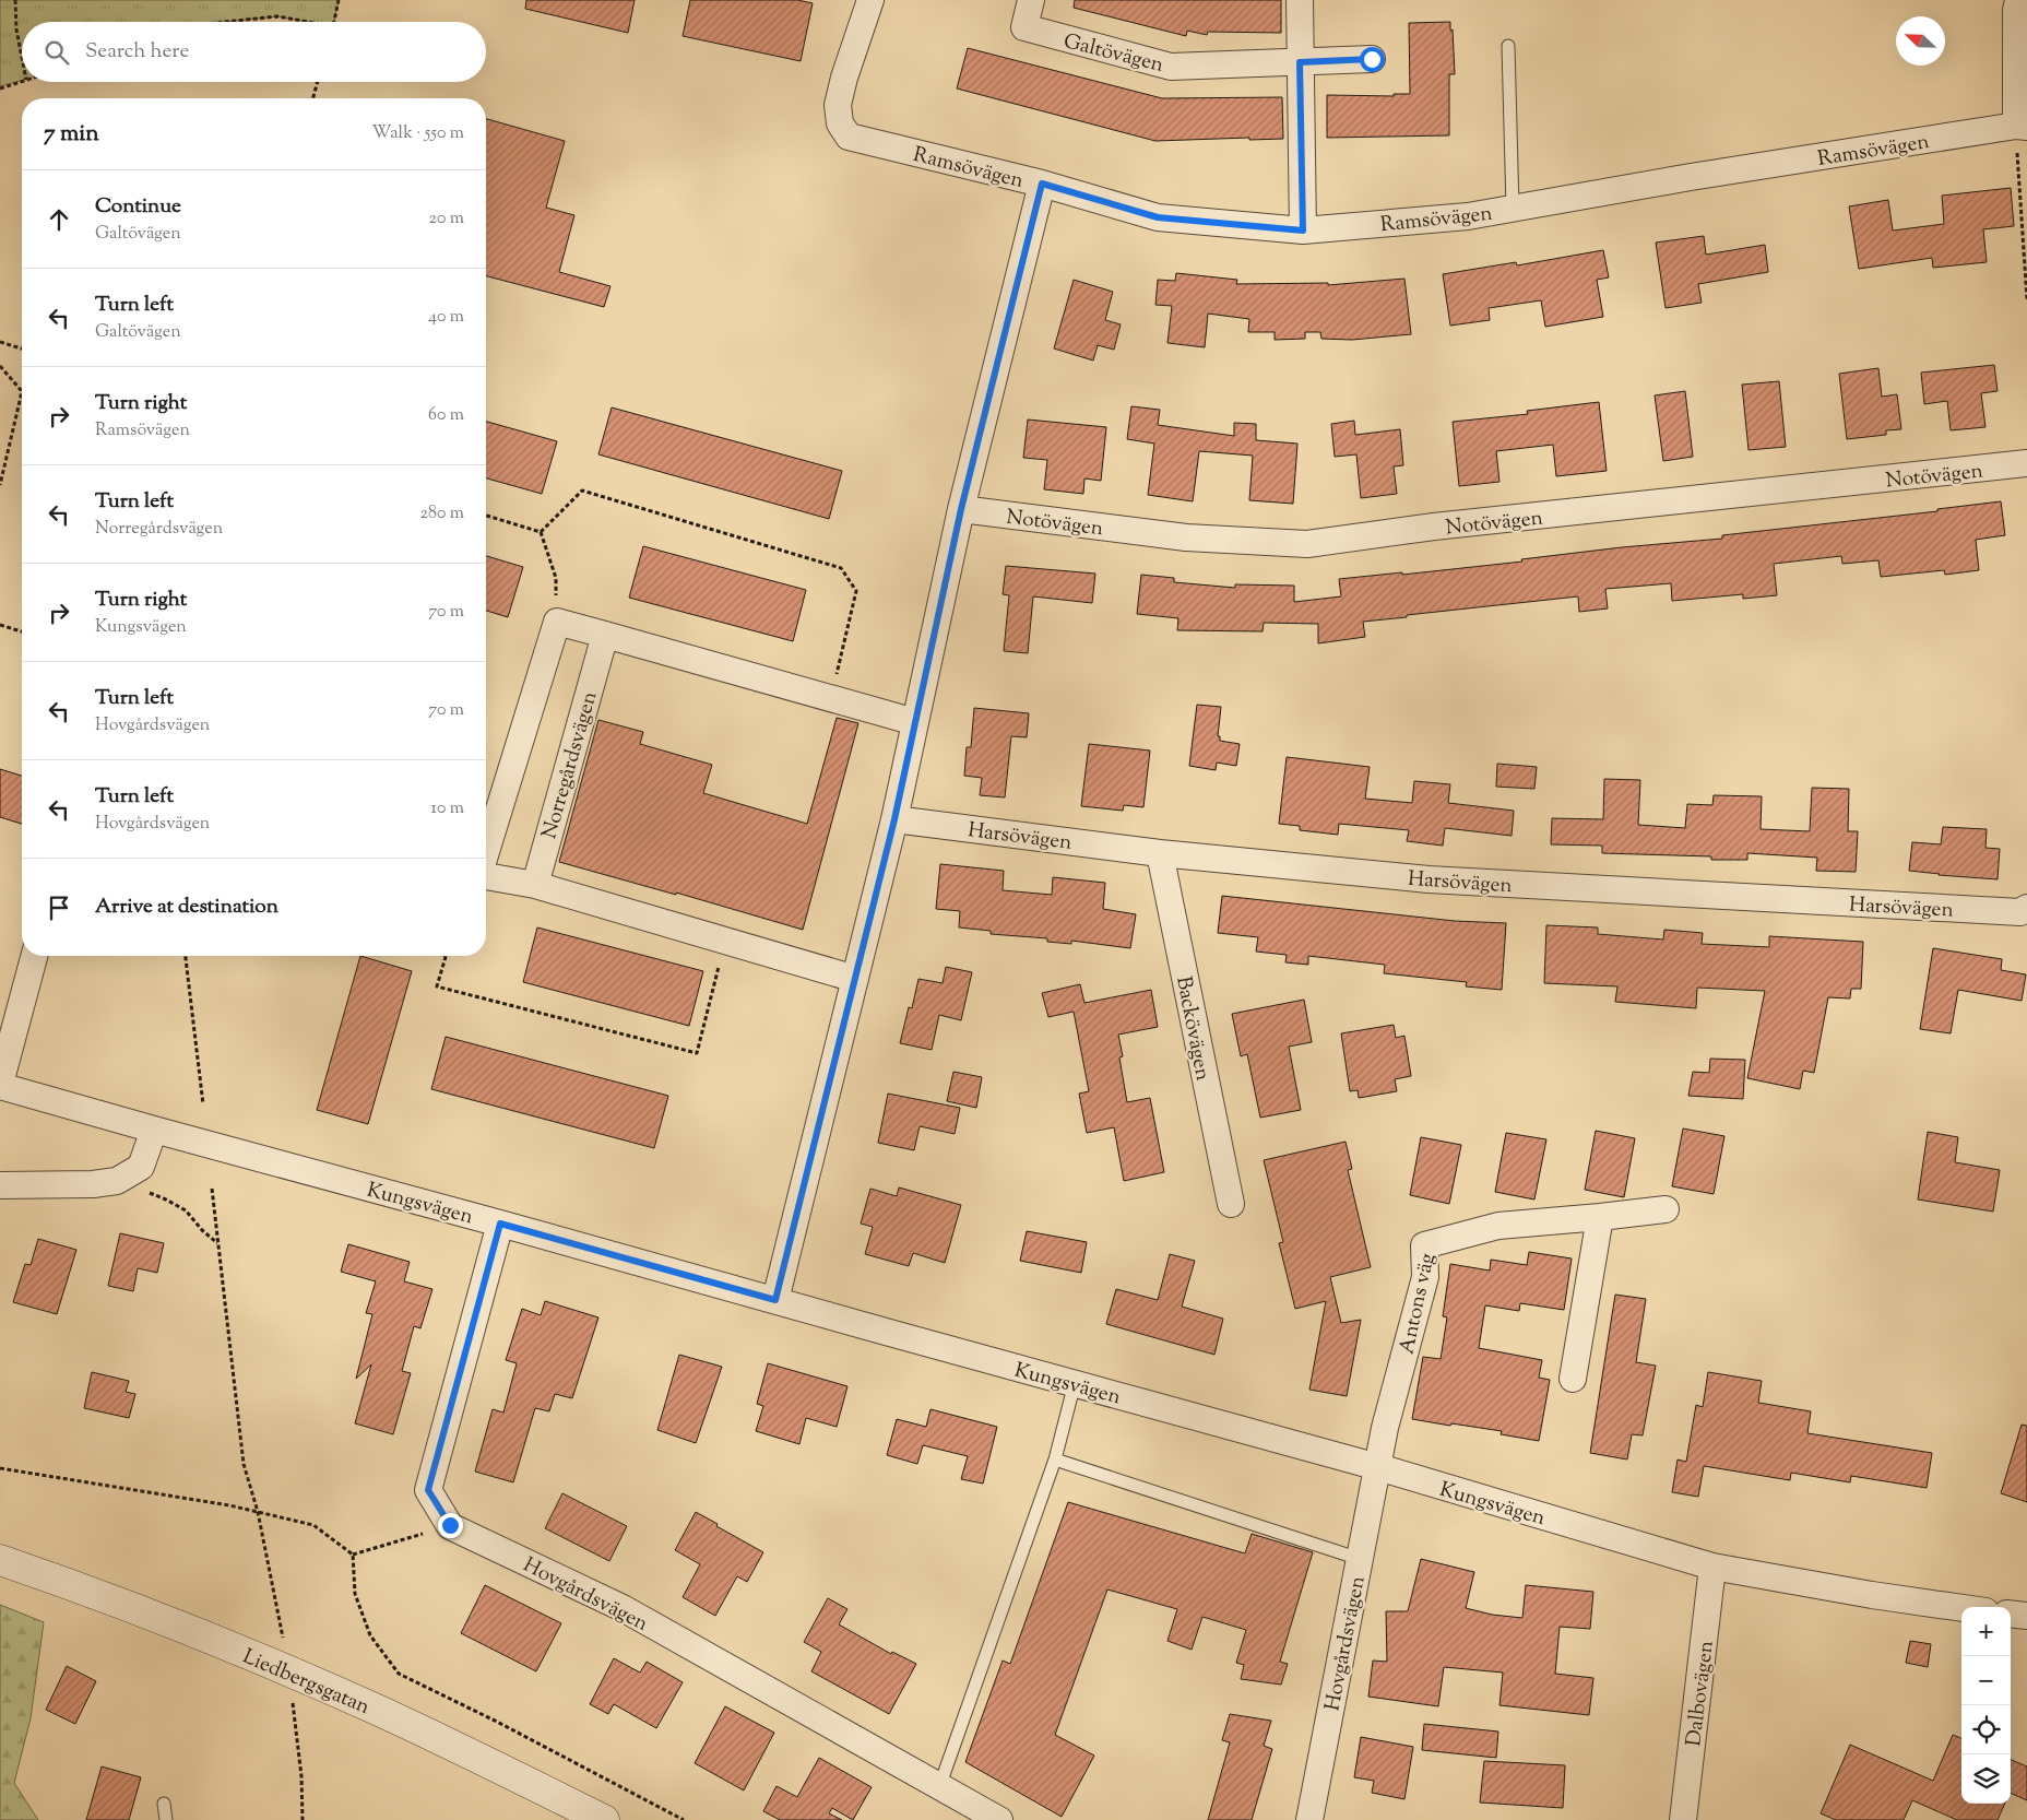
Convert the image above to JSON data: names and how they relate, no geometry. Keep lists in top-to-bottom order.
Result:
{
  "streets": {
    "street": [
      "Galtövägen",
      "Ramsövägen",
      "Notövägen",
      "Norregårdsvägen",
      "Harsövägen",
      "Backövägen",
      "Kungsvägen",
      "Antons väg",
      "Hovgårdsvägen",
      "Liedbergsgatan",
      "Dalbovägen"
    ]
  },
  "crossings": [
    ["Harsövägen", "Backövägen"],
    ["Kungsvägen", "Antons väg"],
    ["Kungsvägen", "Hovgårdsvägen"],
    ["Kungsvägen", "Dalbovägen"],
    ["Antons väg", "Hovgårdsvägen"]
  ],
  "north": "top left",
  "page": {
    "search": "Search here",
    "heading": ["7 min", "Walk · 550 m"],
    "list": [
      ["Continue", "Galtövägen", "20 m"],
      ["Turn left", "Galtövägen", "40 m"],
      ["Turn right", "Ramsövägen", "60 m"],
      ["Turn left", "Norregårdsvägen", "280 m"],
      ["Turn right", "Kungsvägen", "70 m"],
      ["Turn left", "Hovgårdsvägen", "70 m"],
      ["Turn left", "Hovgårdsvägen", "10 m"],
      "Arrive at destination"
    ],
    "map_buttons": ["+", "−"]
  }
}
